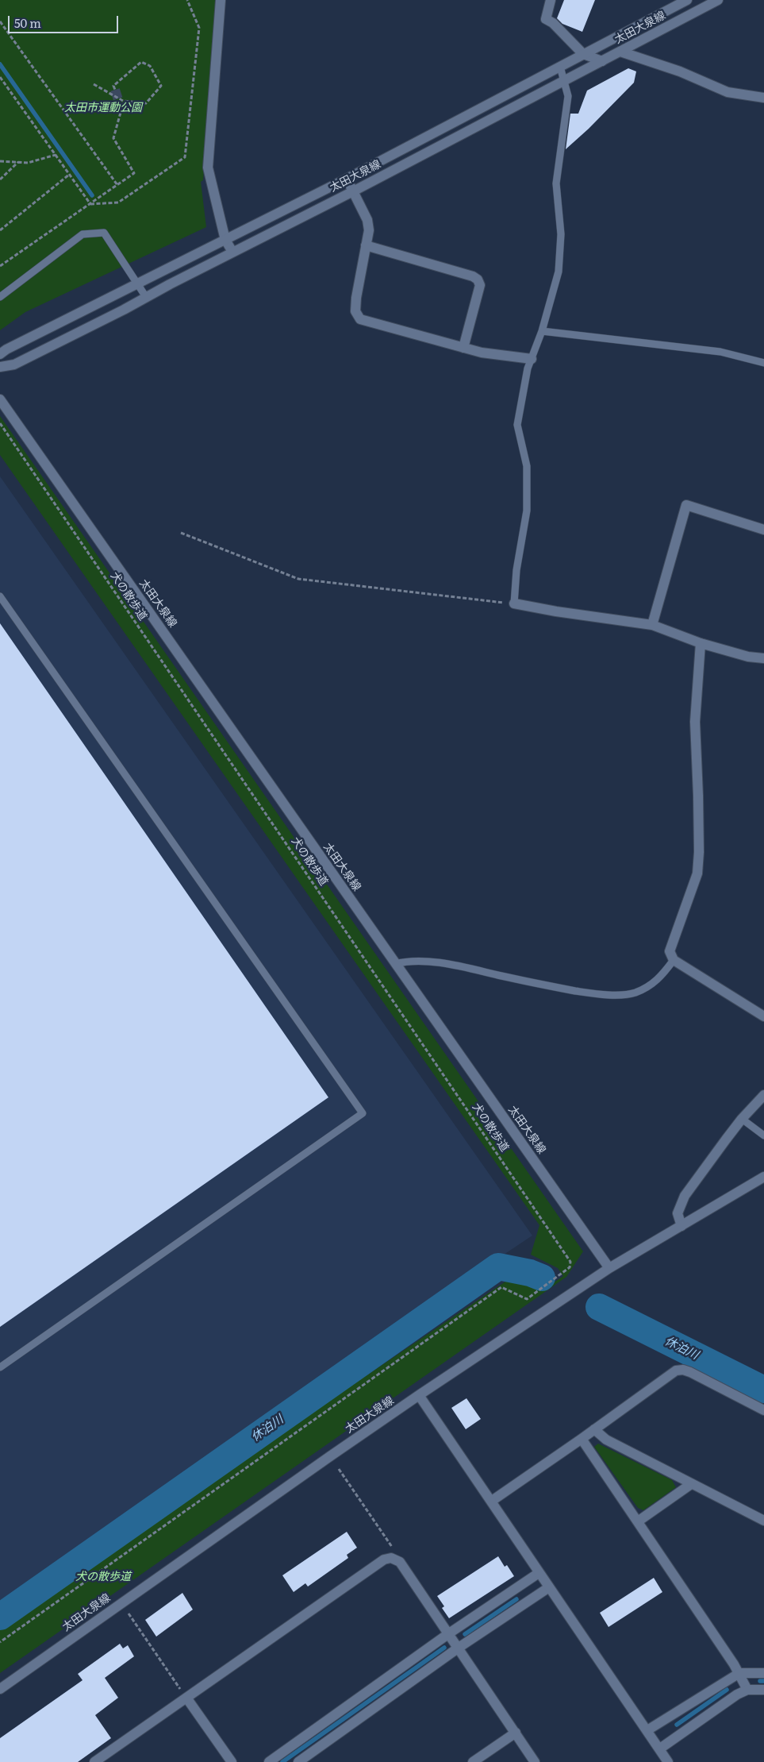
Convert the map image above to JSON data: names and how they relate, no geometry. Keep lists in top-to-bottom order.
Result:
{
  "streets": {
    "street": ["太田大泉線"],
    "path": ["犬の散歩道"]
  },
  "water": ["休泊川"],
  "parks": ["太田市運動公園", "犬の散歩道"],
  "scale_bar": "50 m"
}
